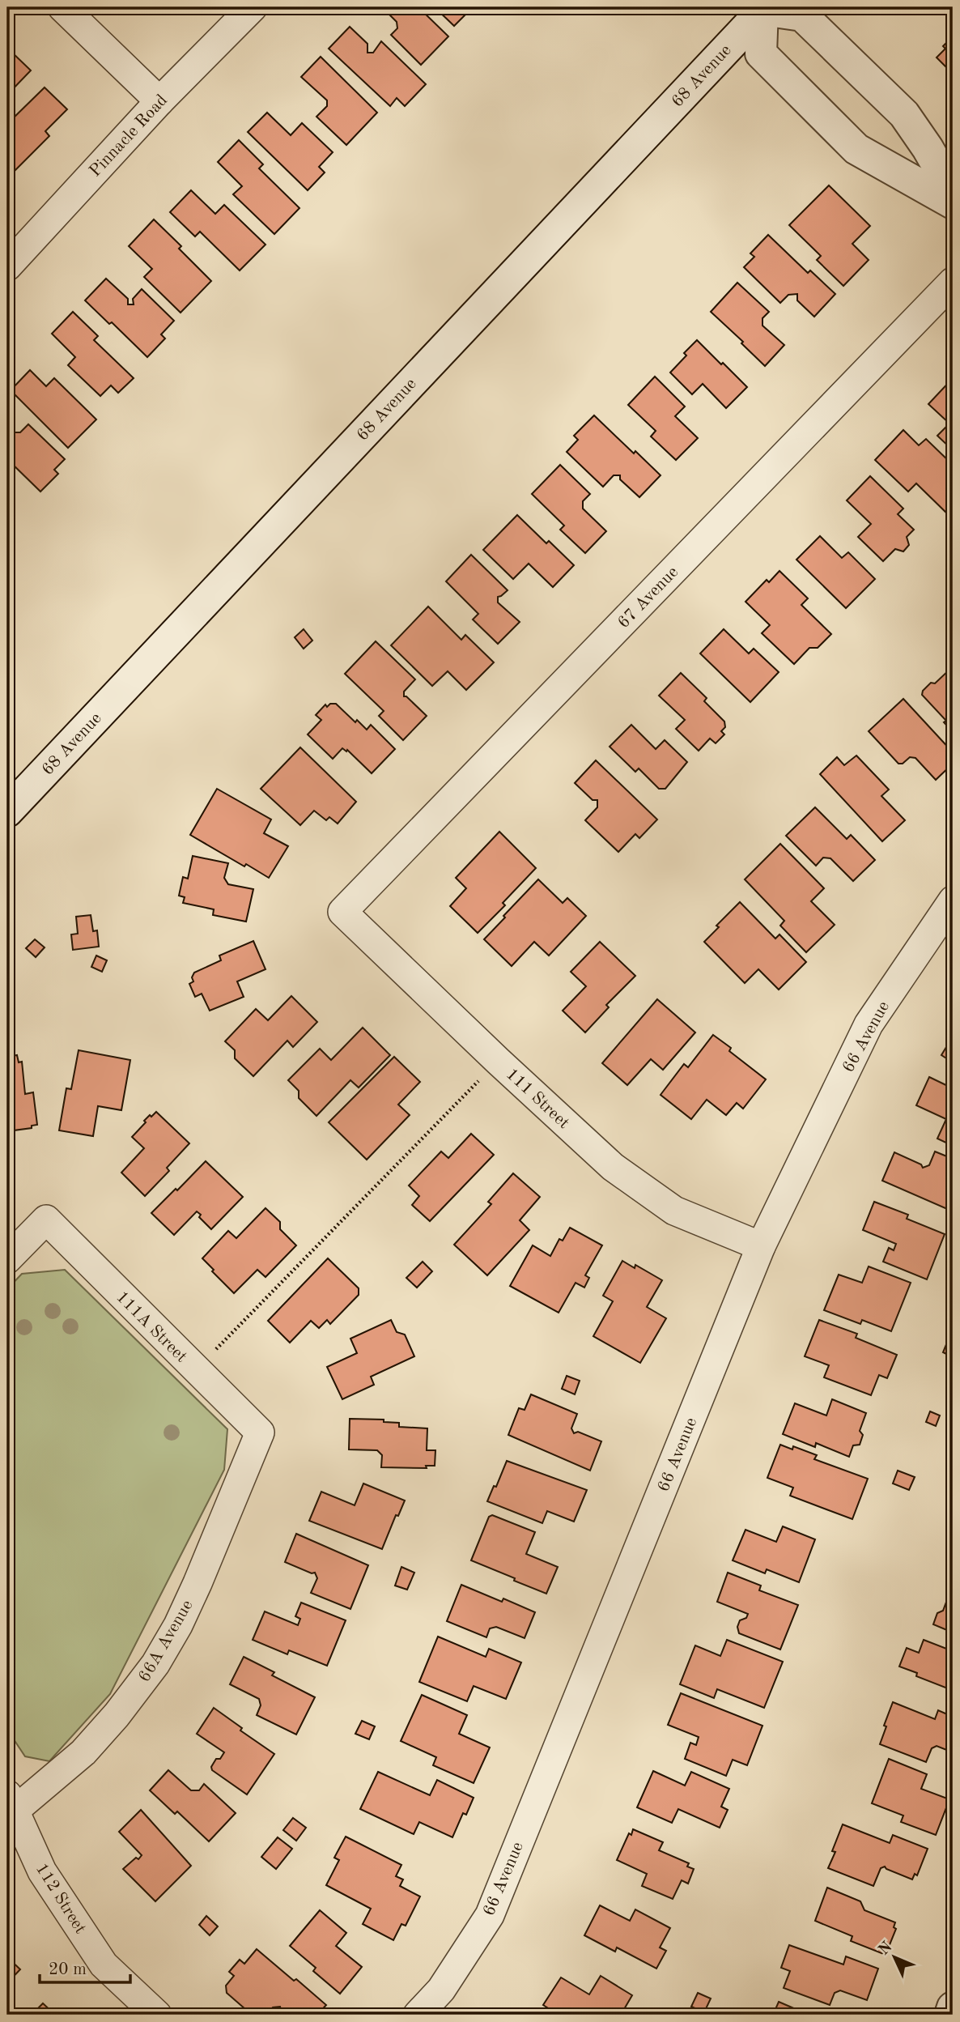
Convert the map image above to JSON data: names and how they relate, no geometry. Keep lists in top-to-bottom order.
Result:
{
  "streets": {
    "main road": ["68 Avenue"],
    "street": [
      "Pinnacle Road",
      "67 Avenue",
      "66 Avenue",
      "111 Street",
      "111A Street",
      "66A Avenue",
      "112 Street"
    ]
  },
  "crossings": [
    ["67 Avenue", "111 Street"],
    ["66 Avenue", "111 Street"],
    ["111A Street", "66A Avenue"],
    ["66A Avenue", "112 Street"]
  ],
  "scale_bar": "20 m",
  "north": "top left"
}
